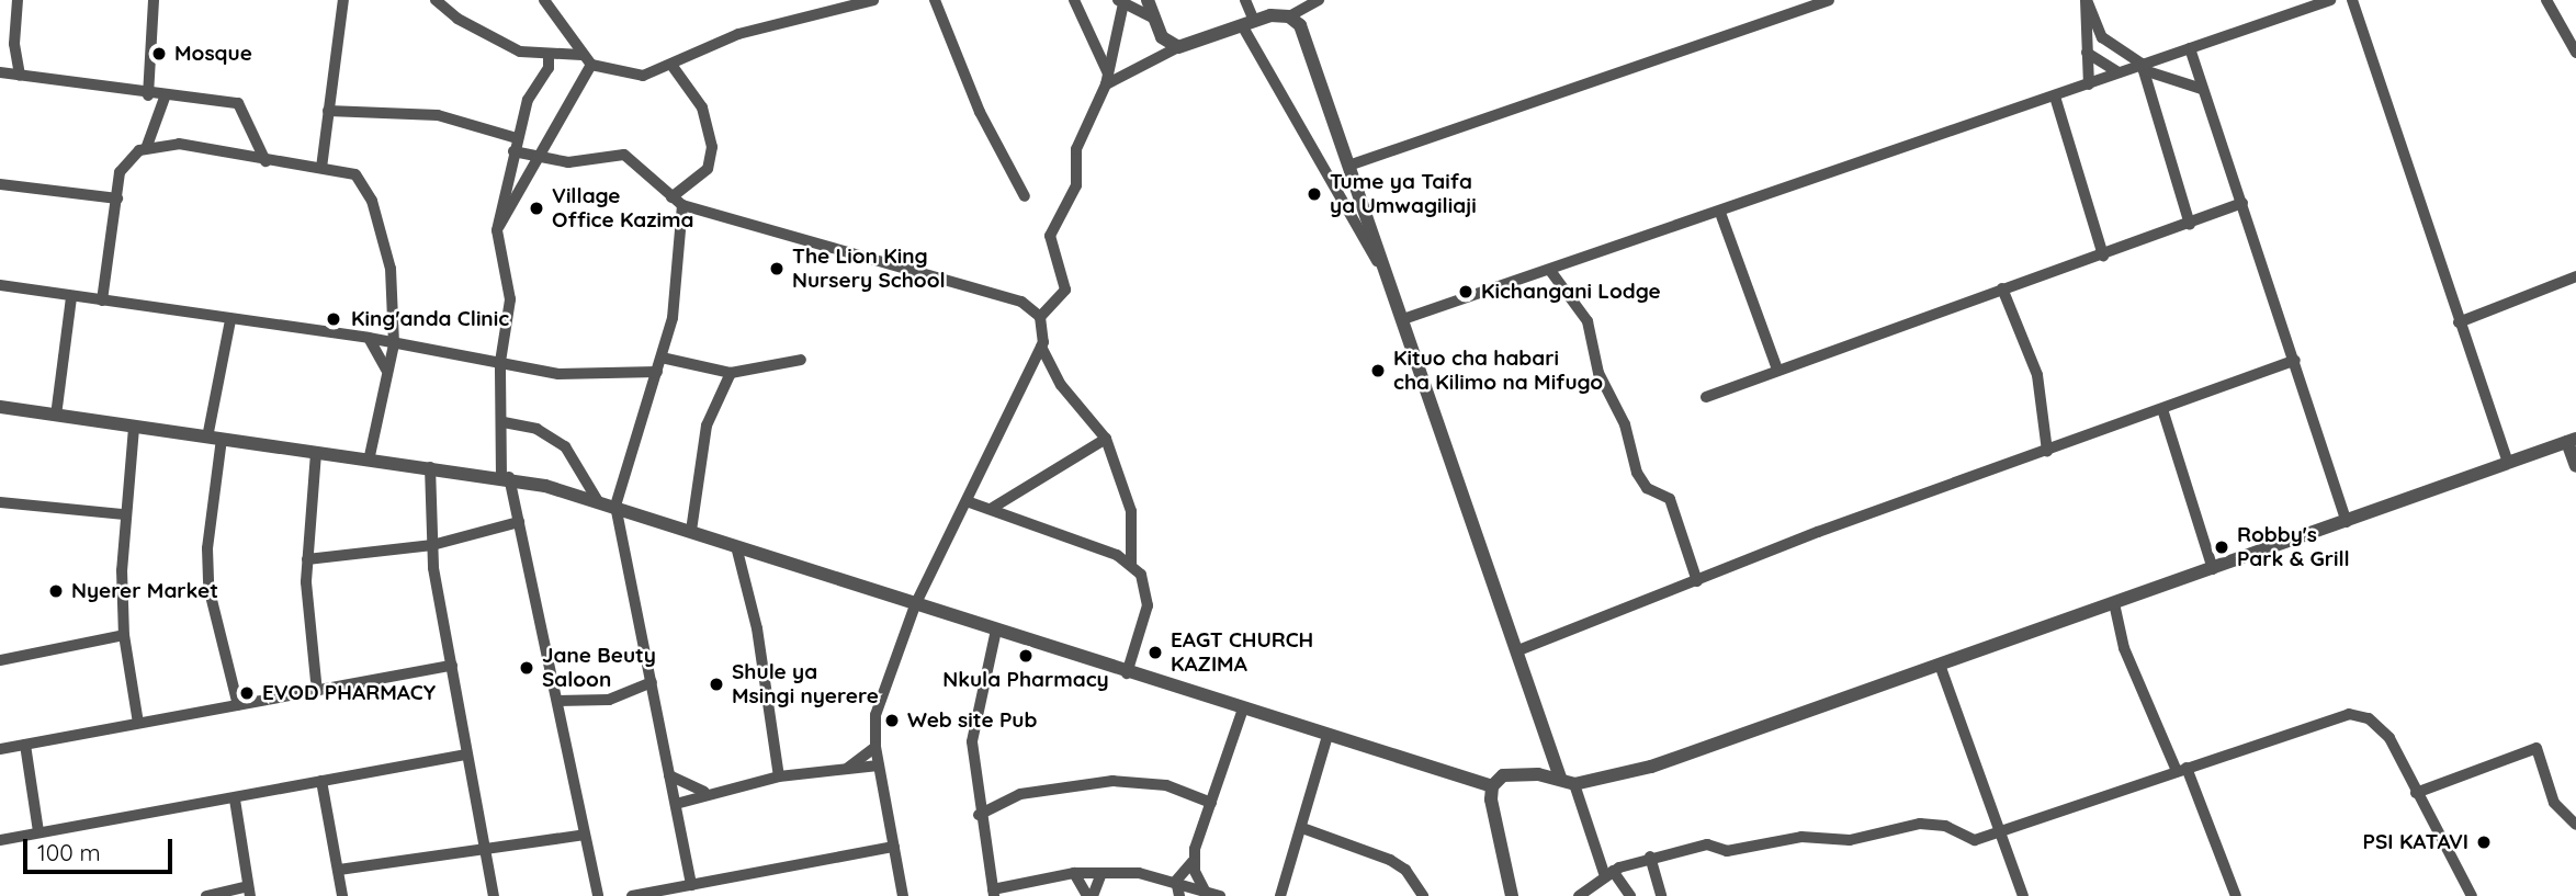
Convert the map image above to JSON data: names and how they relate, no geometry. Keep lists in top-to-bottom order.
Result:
{
  "places": [
    "Mosque",
    "Tume ya Taifa ya Umwagiliaji",
    "Village Office Kazima",
    "The Lion King Nursery School",
    "Kichangani Lodge",
    "King'anda Clinic",
    "Kituo cha habari cha Kilimo na Mifugo",
    "Robby's Park & Grill",
    "Nyerer Market",
    "EAGT CHURCH KAZIMA",
    "Nkula Pharmacy",
    "Jane Beuty Saloon",
    "Shule ya Msingi nyerere",
    "EVOD PHARMACY",
    "Web site Pub",
    "PSI KATAVI"
  ],
  "scale_bar": "100 m"
}
